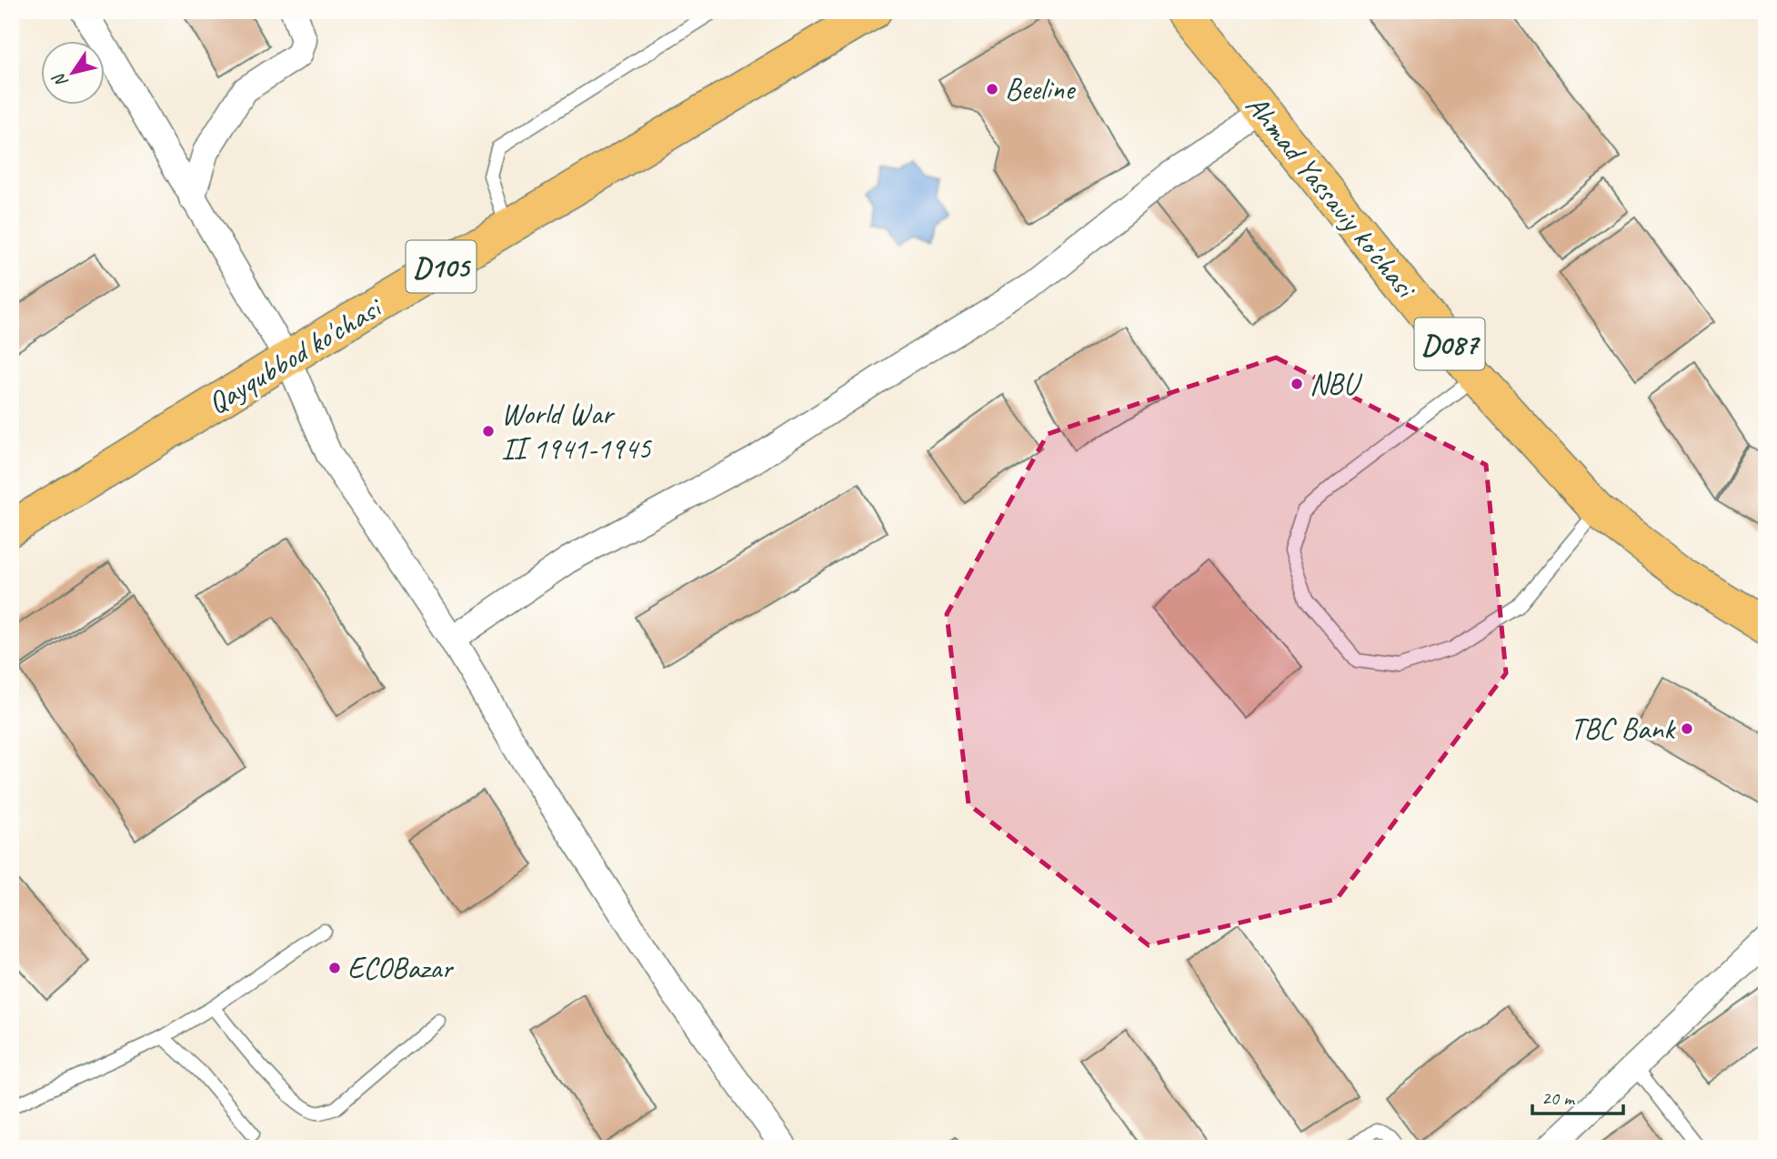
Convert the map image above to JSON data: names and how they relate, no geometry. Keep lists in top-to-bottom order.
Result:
{
  "streets": {
    "main road": [
      "Ahmad Yassaviy ko'chasi",
      "D105",
      "D087",
      "Qayqubbod ko'chasi"
    ]
  },
  "places": [
    "Beeline",
    "NBU",
    "World War II 1941-1945",
    "TBC Bank",
    "ECOBazar"
  ],
  "scale_bar": "20 m",
  "north": "bottom left"
}
